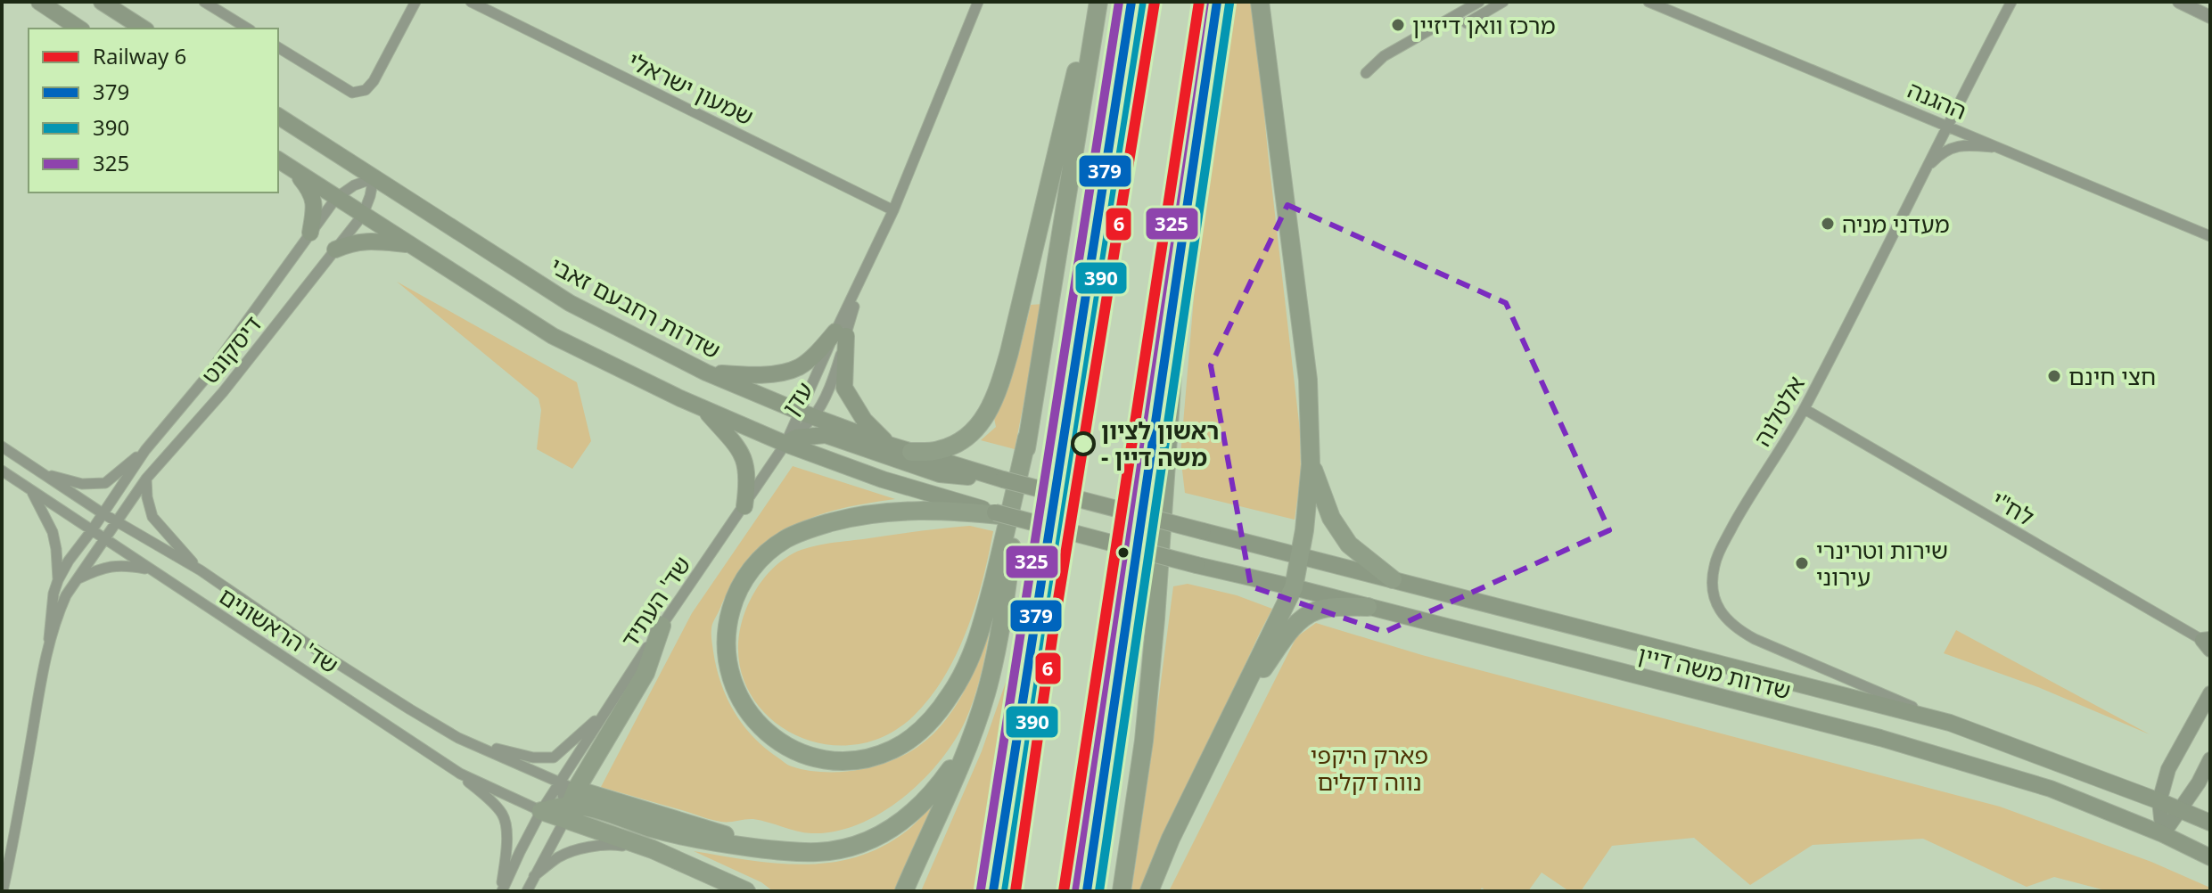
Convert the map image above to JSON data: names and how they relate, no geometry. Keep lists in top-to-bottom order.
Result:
{
  "streets": {
    "main road": ["שדרות רחבעם זאבי", "שדרות משה דיין"],
    "street": [
      "שמעון ישראלי",
      "ההגנה",
      "דיסקונט",
      "עדן",
      "אלטלנה",
      "לח\"י",
      "שד' העתיד",
      "שד' הראשונים"
    ]
  },
  "crossings": [
    ["שמעון ישראלי", "עדן"],
    ["ההגנה", "אלטלנה"],
    ["שדרות רחבעם זאבי", "דיסקונט"],
    ["שדרות רחבעם זאבי", "עדן"],
    ["שדרות רחבעם זאבי", "שדרות משה דיין"],
    ["דיסקונט", "שד' הראשונים"],
    ["עדן", "שד' העתיד"],
    ["אלטלנה", "לח\"י"],
    ["אלטלנה", "שדרות משה דיין"],
    ["שד' העתיד", "שד' הראשונים"]
  ],
  "parks": ["פארק היקפי נווה דקלים"],
  "places": [
    "מרכז וואן דיזיין",
    "מעדני מניה",
    "חצי חינם",
    "ראשון לציון - משה דיין",
    "שירות וטרינרי עירוני"
  ],
  "lines": [
    "rail line 6",
    "transit line 379",
    "transit line 325",
    "transit line 390"
  ],
  "legend": [
    "Railway 6",
    "379",
    "390",
    "325"
  ]
}
